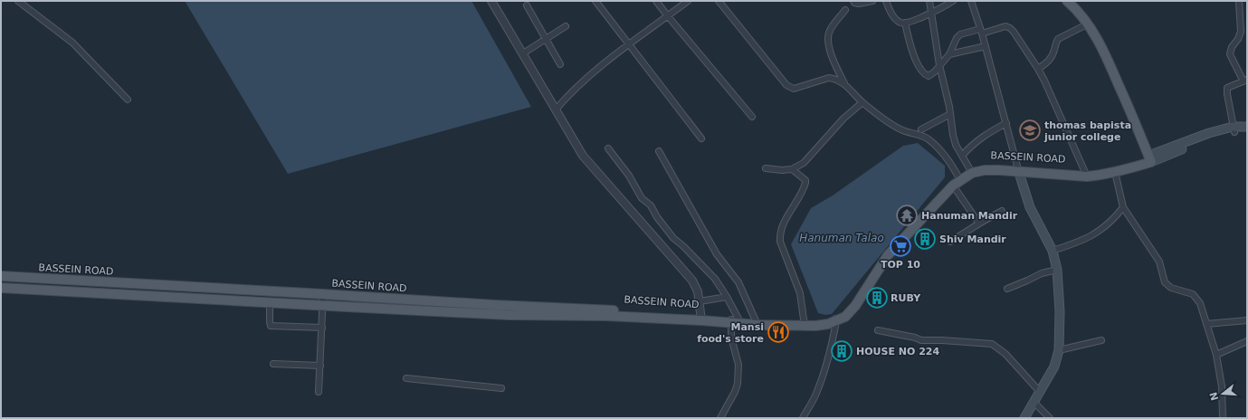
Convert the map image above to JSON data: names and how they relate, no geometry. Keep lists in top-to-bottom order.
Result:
{
  "streets": {
    "main road": ["BASSEIN ROAD"]
  },
  "water": ["Hanuman Talao"],
  "places": {
    "school or university": ["thomas bapista junior college"],
    "temple": ["Hanuman Mandir"],
    "building": ["Shiv Mandir", "RUBY", "HOUSE NO 224"],
    "supermarket": ["TOP 10"],
    "restaurant": ["Mansi food's store"]
  },
  "north": "left"
}
